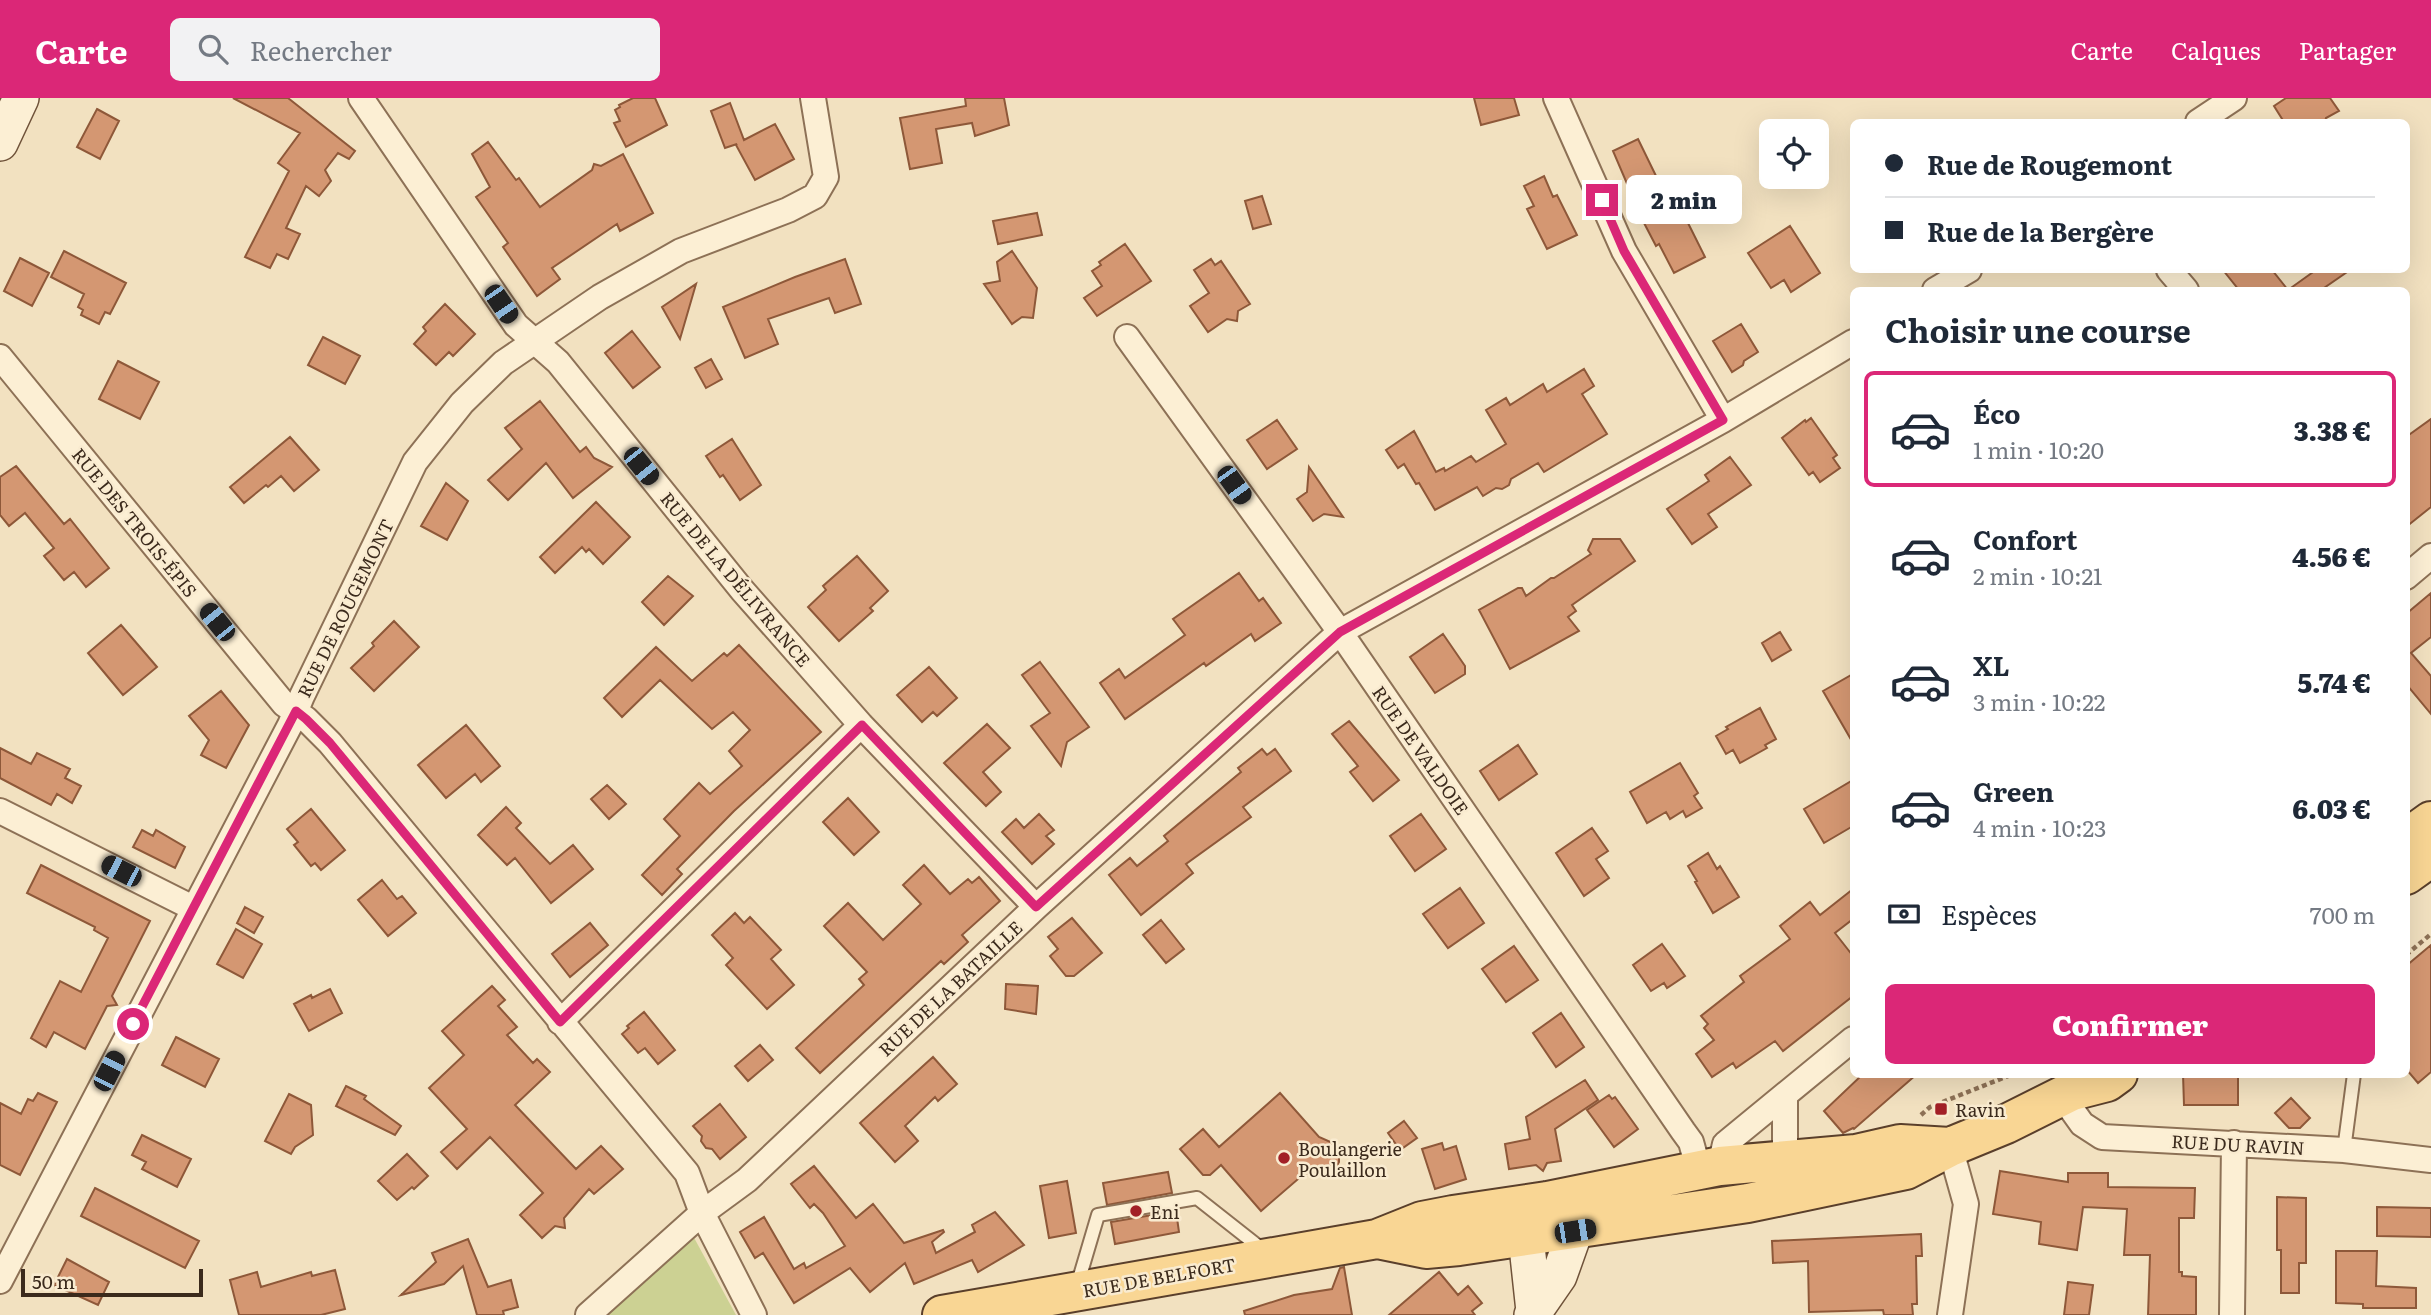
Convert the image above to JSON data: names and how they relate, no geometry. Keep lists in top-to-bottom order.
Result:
{
  "streets": {
    "main road": ["RUE DE BELFORT"],
    "street": [
      "RUE DES TROIS-ÉPIS",
      "RUE DE LA DÉLIVRANCE",
      "RUE DE ROUGEMONT",
      "RUE DE VALDOIE",
      "RUE DE LA BATAILLE",
      "RUE DU RAVIN"
    ]
  },
  "crossings": [
    ["RUE DES TROIS-ÉPIS", "RUE DE ROUGEMONT"],
    ["RUE DES TROIS-ÉPIS", "RUE DE LA BATAILLE"],
    ["RUE DE LA DÉLIVRANCE", "RUE DE ROUGEMONT"],
    ["RUE DE LA DÉLIVRANCE", "RUE DE LA BATAILLE"],
    ["RUE DE VALDOIE", "RUE DE LA BATAILLE"],
    ["RUE DE VALDOIE", "RUE DE BELFORT"],
    ["RUE DU RAVIN", "RUE DE BELFORT"]
  ],
  "places": {
    "transit": ["Ravin"],
    "other": ["Boulangerie Poulaillon", "Eni"]
  },
  "scale_bar": "50 m",
  "page": {
    "header": "Carte",
    "search": "Rechercher",
    "nav": ["Carte", "Calques", "Partager"],
    "banner": ["Rue de Rougemont", "Rue de la Bergère"],
    "bubble": "2 min",
    "heading": "Choisir une course",
    "list": [
      {
        "name": "Éco",
        "note": "1 min · 10:20",
        "value": "3.38 €"
      },
      {
        "name": "Confort",
        "note": "2 min · 10:21",
        "value": "4.56 €"
      },
      {
        "name": "XL",
        "note": "3 min · 10:22",
        "value": "5.74 €"
      },
      {
        "name": "Green",
        "note": "4 min · 10:23",
        "value": "6.03 €"
      }
    ],
    "pay": ["Espèces", "700 m"],
    "buttons": "Confirmer",
    "scale": "50 m"
  }
}
